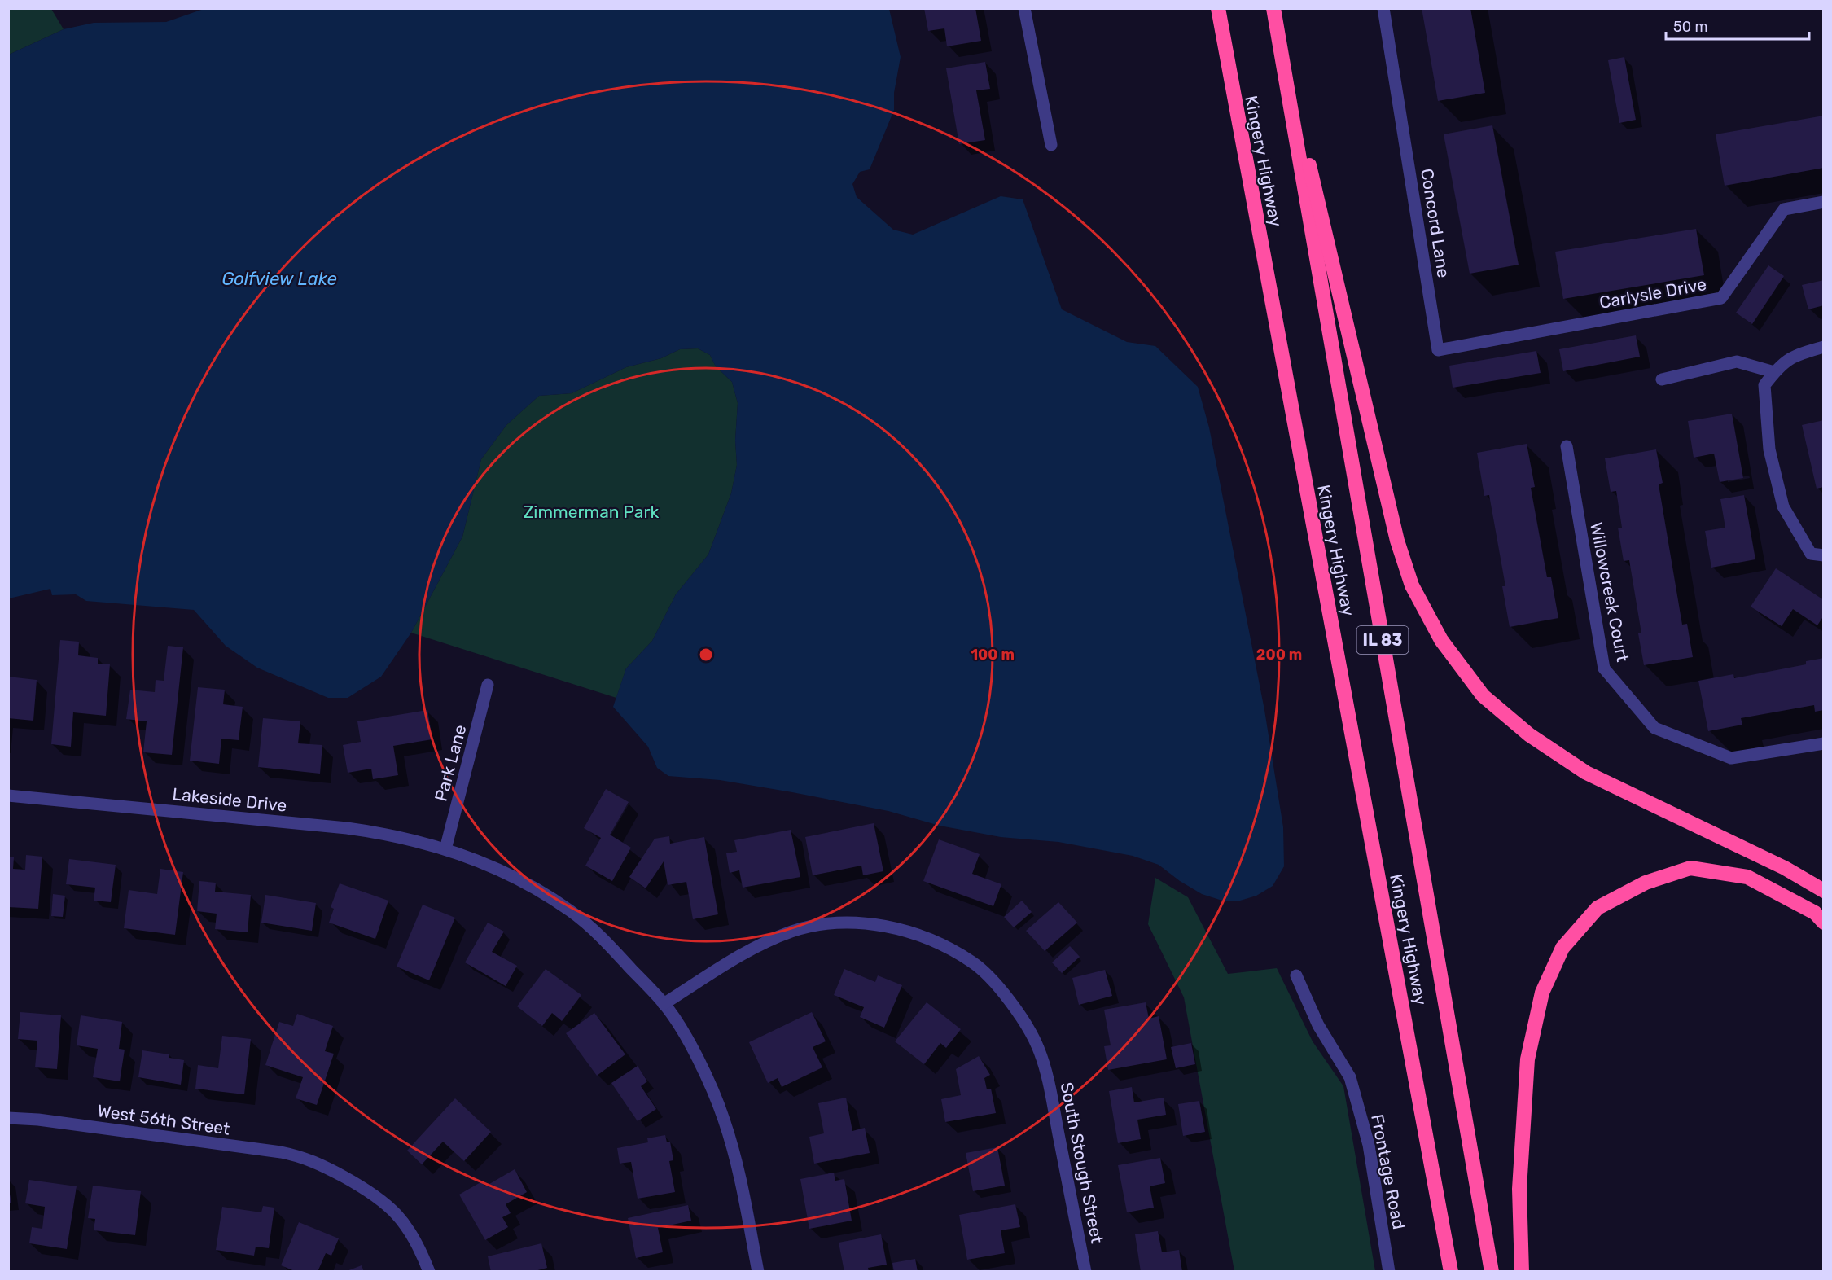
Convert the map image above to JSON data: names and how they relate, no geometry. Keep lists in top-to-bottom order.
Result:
{
  "streets": {
    "highway": ["Kingery Highway", "IL 83"],
    "street": [
      "Concord Lane",
      "Carlysle Drive",
      "Willowcreek Court",
      "Park Lane",
      "Lakeside Drive",
      "West 56th Street",
      "South Stough Street",
      "Frontage Road"
    ]
  },
  "crossings": [
    ["Concord Lane", "Carlysle Drive"],
    ["Park Lane", "Lakeside Drive"],
    ["Lakeside Drive", "South Stough Street"]
  ],
  "water": ["Golfview Lake"],
  "parks": ["Zimmerman Park"],
  "scale_bar": "50 m",
  "rings": ["100 m", "200 m"]
}
